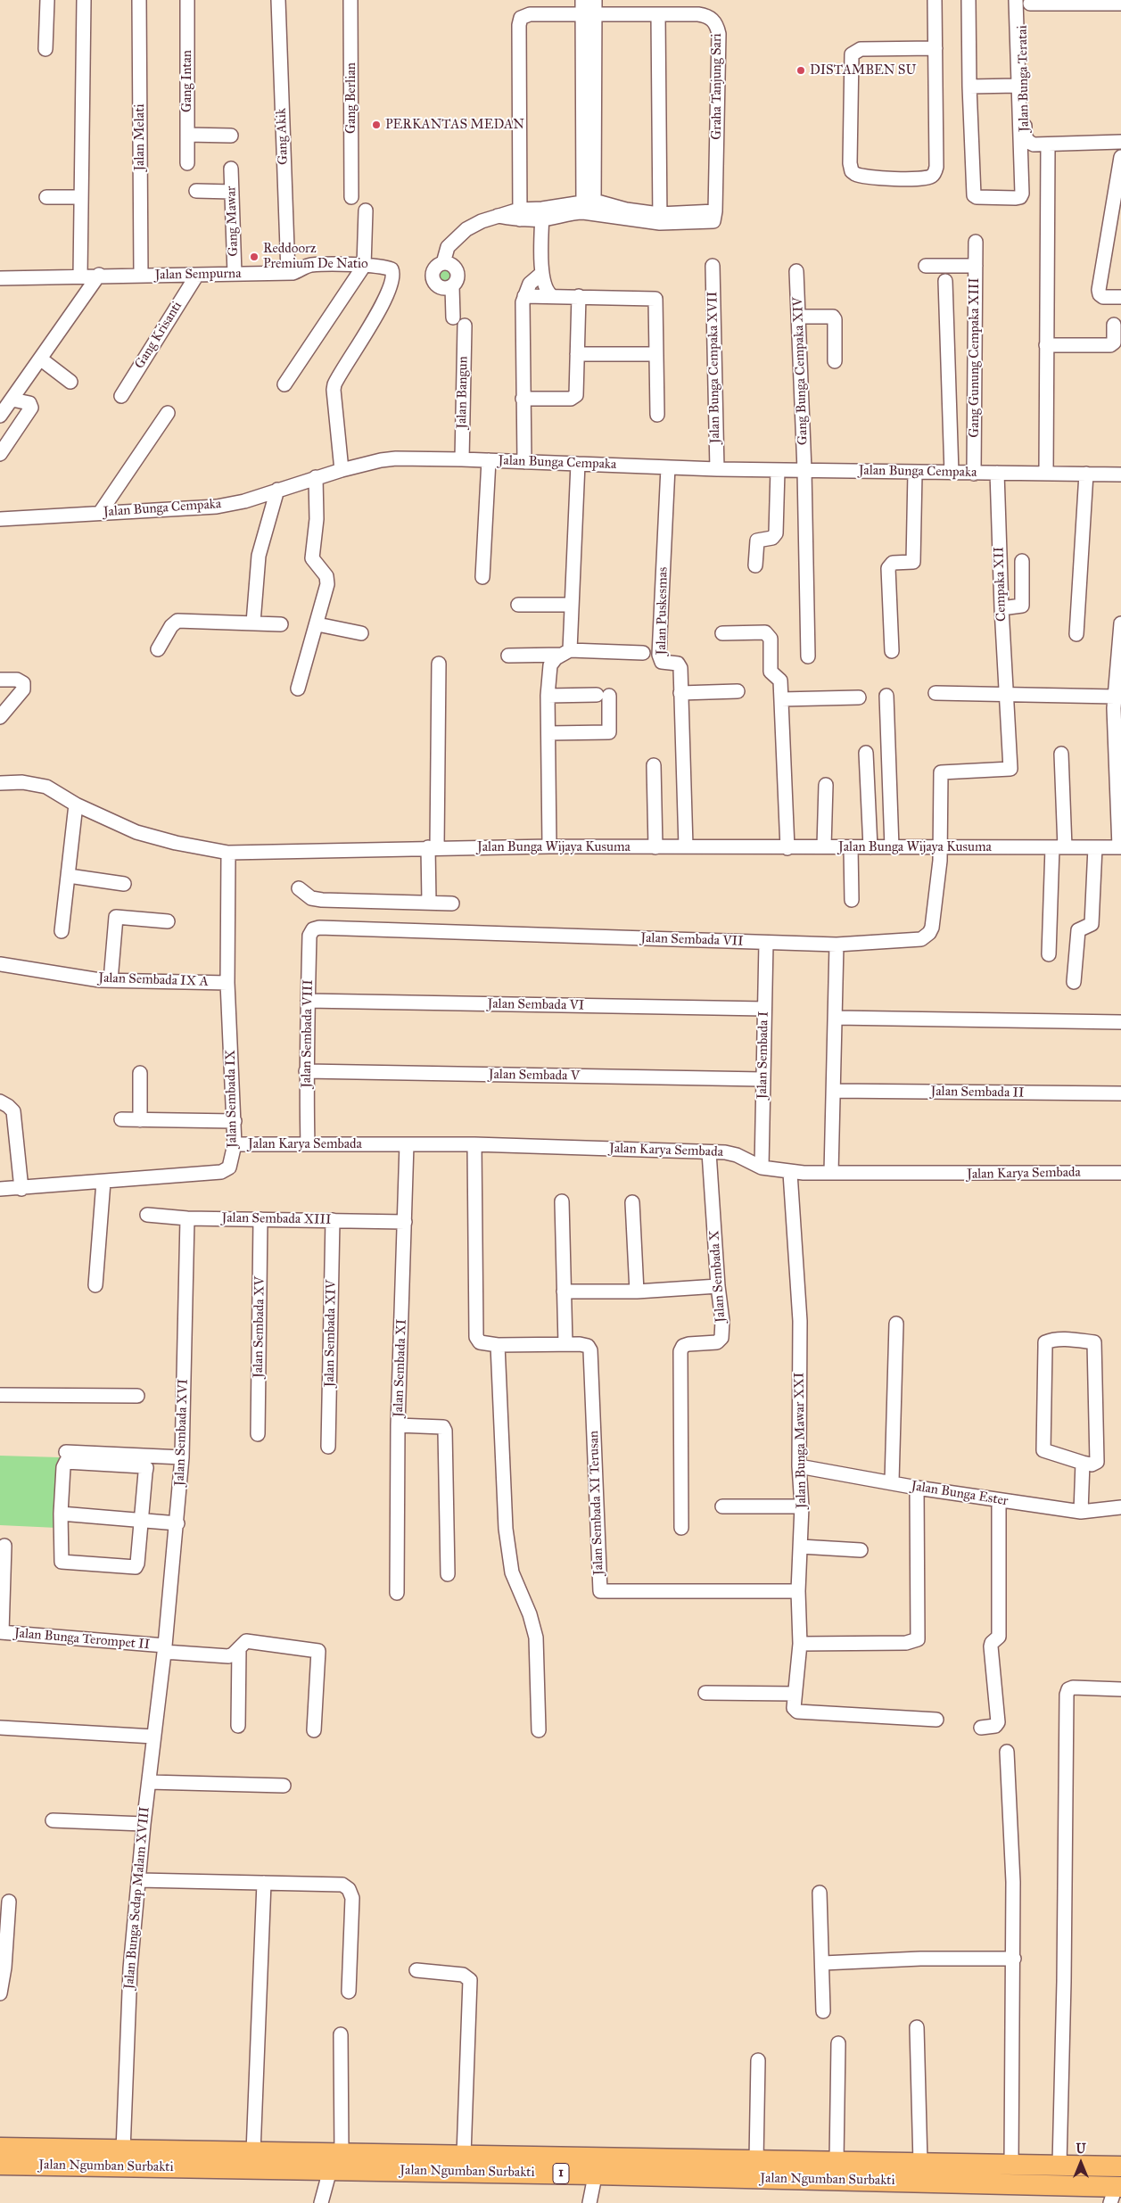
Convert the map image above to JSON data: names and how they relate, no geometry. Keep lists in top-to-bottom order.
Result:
{
  "streets": {
    "highway": ["Jalan Ngumban Surbakti", "1"],
    "street": [
      "Jalan Bunga Teratai",
      "Gang Intan",
      "Graha Tanjung Sari",
      "Gang Berlian",
      "Gang Akik",
      "Jalan Melati",
      "Gang Mawar",
      "Jalan Sempurna",
      "Gang Krisanti",
      "Gang Gunung Cempaka XIII",
      "Jalan Bunga Cempaka XVII",
      "Gang Bunga Cempaka XIV",
      "Jalan Bangun",
      "Jalan Bunga Cempaka",
      "Cempaka XII",
      "Jalan Puskesmas",
      "Jalan Bunga Wijaya Kusuma",
      "Jalan Sembada VII",
      "Jalan Sembada IX A",
      "Jalan Sembada VI",
      "Jalan Sembada VIII",
      "Jalan Sembada I",
      "Jalan Sembada V",
      "Jalan Sembada II",
      "Jalan Sembada IX",
      "Jalan Karya Sembada",
      "Jalan Sembada XIII",
      "Jalan Sembada X",
      "Jalan Sembada XV",
      "Jalan Sembada XIV",
      "Jalan Sembada XI",
      "Jalan Sembada XVI",
      "Jalan Bunga Mawar XXI",
      "Jalan Bunga Ester",
      "Jalan Sembada XI Terusan",
      "Jalan Bunga Terompet II",
      "Jalan Bunga Sedap Malam XVIII"
    ]
  },
  "crossings": [
    ["Gang Akik", "Jalan Sempurna"],
    ["Jalan Melati", "Jalan Sempurna"],
    ["Gang Mawar", "Jalan Sempurna"],
    ["Jalan Sempurna", "Gang Krisanti"],
    ["Jalan Sempurna", "Jalan Bunga Cempaka"],
    ["Gang Gunung Cempaka XIII", "Jalan Bunga Cempaka"],
    ["Jalan Bunga Cempaka XVII", "Jalan Bunga Cempaka"],
    ["Gang Bunga Cempaka XIV", "Jalan Bunga Cempaka"],
    ["Jalan Bangun", "Jalan Bunga Cempaka"],
    ["Jalan Bunga Cempaka", "Cempaka XII"],
    ["Jalan Bunga Cempaka", "Jalan Puskesmas"],
    ["Cempaka XII", "Jalan Bunga Wijaya Kusuma"],
    ["Cempaka XII", "Jalan Sembada VII"],
    ["Jalan Puskesmas", "Jalan Bunga Wijaya Kusuma"],
    ["Jalan Bunga Wijaya Kusuma", "Jalan Sembada VII"],
    ["Jalan Bunga Wijaya Kusuma", "Jalan Sembada IX"],
    ["Jalan Sembada VII", "Jalan Sembada VIII"],
    ["Jalan Sembada VII", "Jalan Sembada I"],
    ["Jalan Sembada IX A", "Jalan Sembada IX"],
    ["Jalan Sembada VI", "Jalan Sembada VIII"],
    ["Jalan Sembada VI", "Jalan Sembada I"],
    ["Jalan Sembada VIII", "Jalan Sembada V"],
    ["Jalan Sembada VIII", "Jalan Karya Sembada"],
    ["Jalan Sembada I", "Jalan Sembada V"],
    ["Jalan Sembada I", "Jalan Karya Sembada"],
    ["Jalan Sembada IX", "Jalan Karya Sembada"],
    ["Jalan Karya Sembada", "Jalan Sembada X"],
    ["Jalan Karya Sembada", "Jalan Sembada XI"],
    ["Jalan Karya Sembada", "Jalan Bunga Mawar XXI"],
    ["Jalan Sembada XIII", "Jalan Sembada XV"],
    ["Jalan Sembada XIII", "Jalan Sembada XIV"],
    ["Jalan Sembada XIII", "Jalan Sembada XI"],
    ["Jalan Sembada XIII", "Jalan Sembada XVI"],
    ["Jalan Sembada XVI", "Jalan Bunga Terompet II"],
    ["Jalan Sembada XVI", "Jalan Bunga Sedap Malam XVIII"],
    ["Jalan Bunga Mawar XXI", "Jalan Bunga Ester"],
    ["Jalan Bunga Mawar XXI", "Jalan Sembada XI Terusan"],
    ["Jalan Bunga Terompet II", "Jalan Bunga Sedap Malam XVIII"],
    ["Jalan Bunga Sedap Malam XVIII", "Jalan Ngumban Surbakti"]
  ],
  "places": ["DISTAMBEN SU", "PERKANTAS MEDAN", "Reddoorz Premium De Natio"],
  "north": "top"
}
